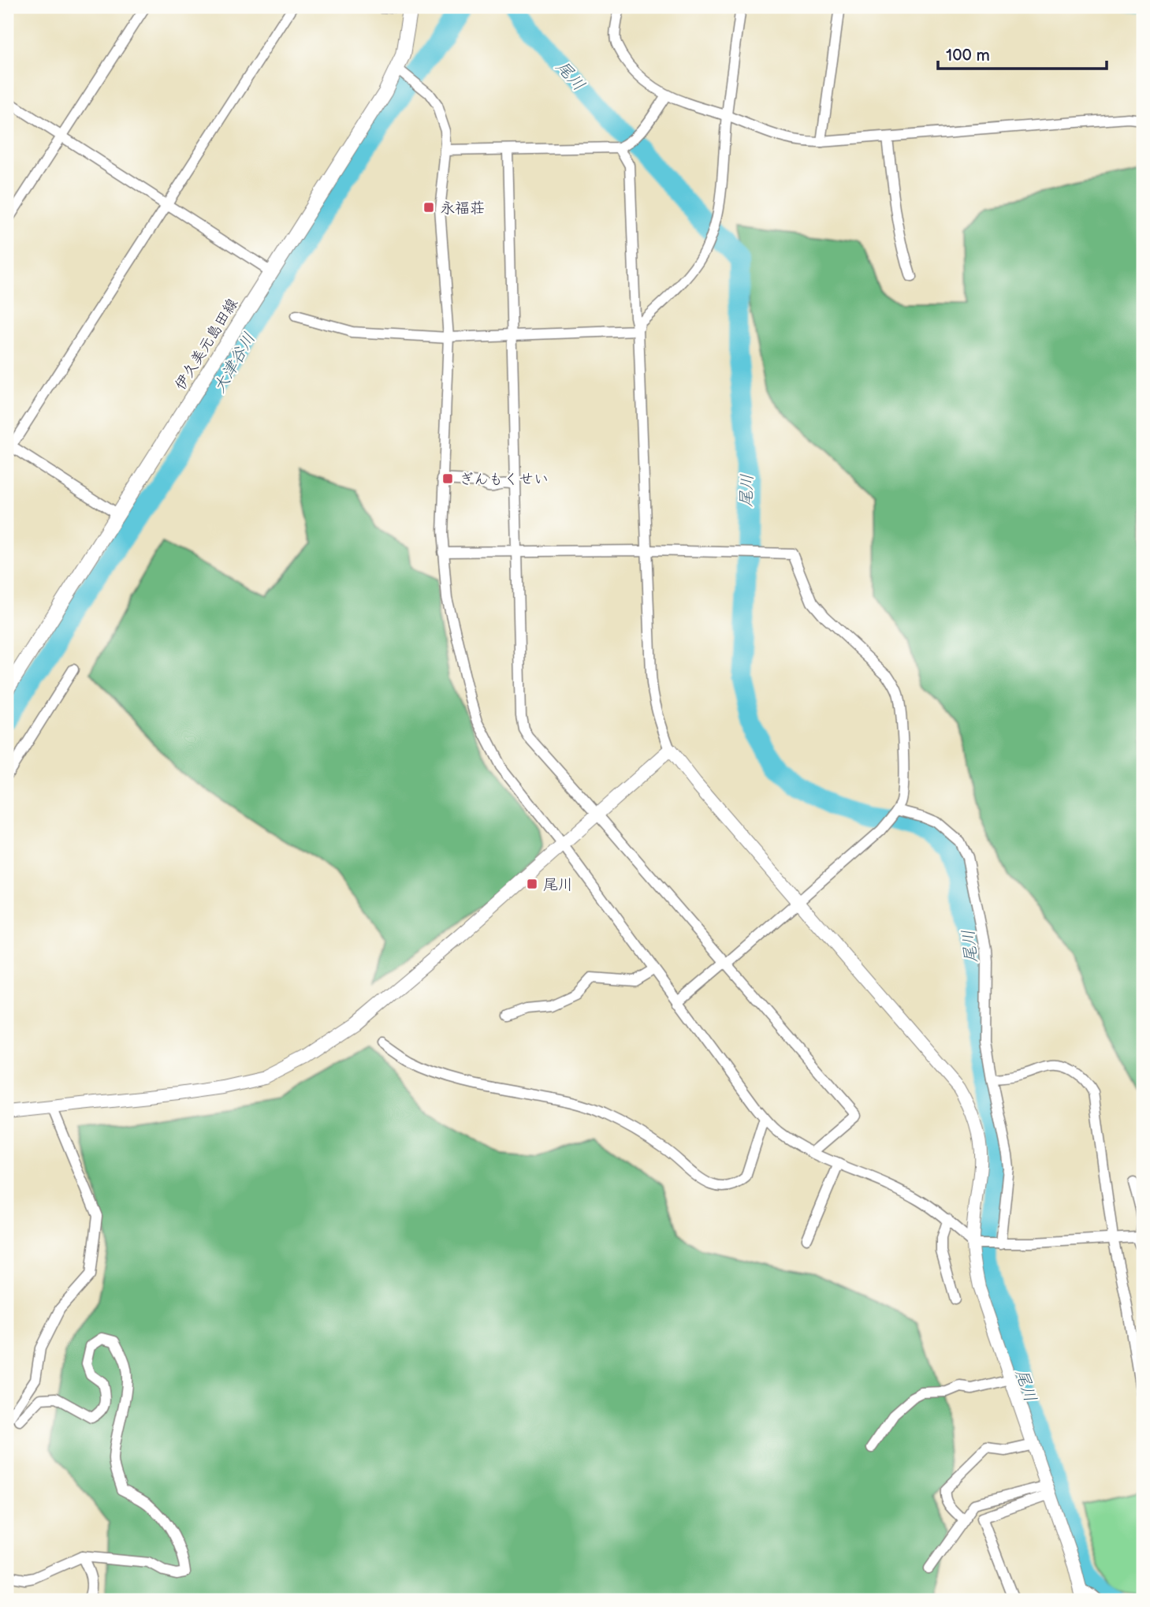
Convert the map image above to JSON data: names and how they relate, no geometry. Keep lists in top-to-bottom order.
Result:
{
  "streets": {
    "main road": ["伊久美元島田線"]
  },
  "water": ["尾川", "大津谷川"],
  "places": {
    "transit": ["永福荘", "ぎんもくせい", "尾川"]
  },
  "scale_bar": "100 m"
}
